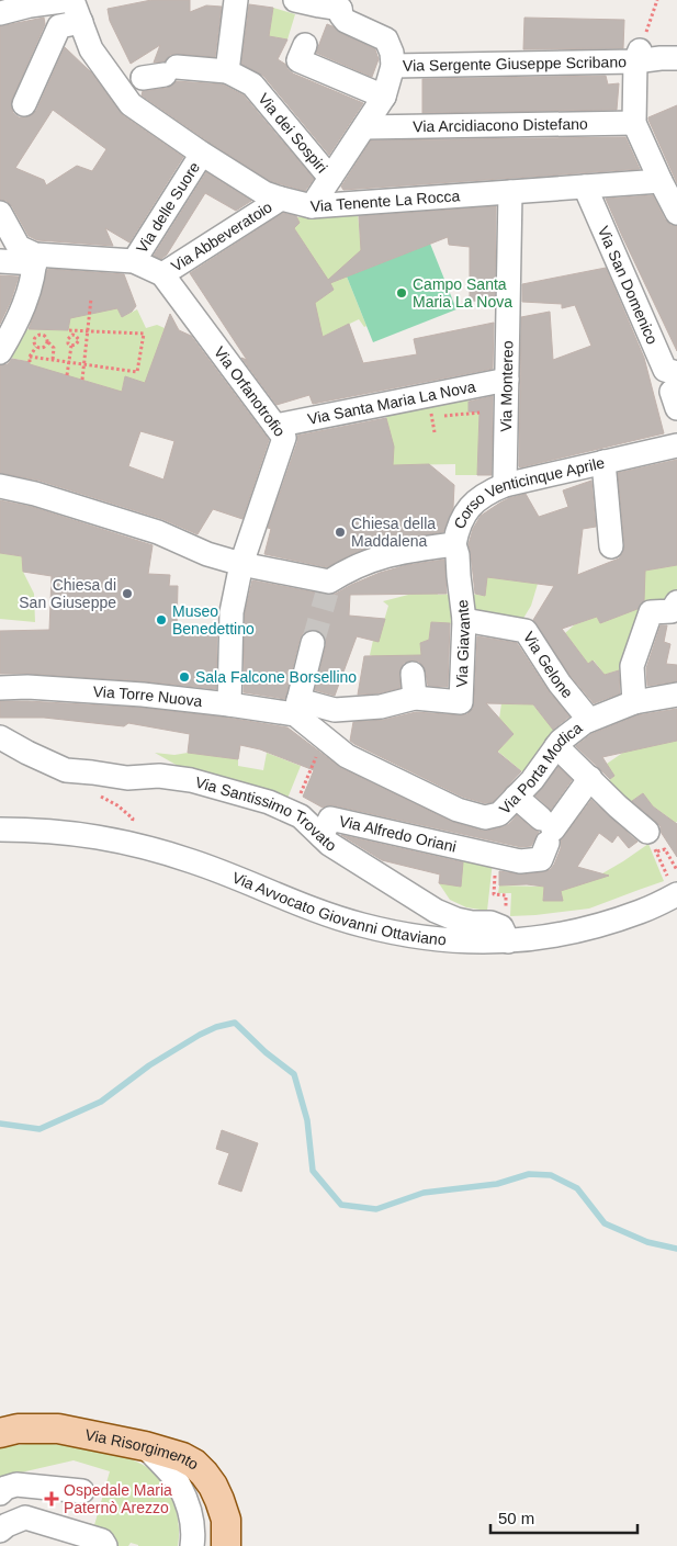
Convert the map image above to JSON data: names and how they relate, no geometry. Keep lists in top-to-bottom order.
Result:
{
  "streets": {
    "main road": ["Via Risorgimento"],
    "street": [
      "Via Sergente Giuseppe Scribano",
      "Via Arcidiacono Distefano",
      "Via dei Sospiri",
      "Via Tenente La Rocca",
      "Via delle Suore",
      "Via Abbeveratoio",
      "Via San Domenico",
      "Via Montereo",
      "Via Orfanotrofio",
      "Via Santa Maria La Nova",
      "Corso Venticinque Aprile",
      "Via Giavante",
      "Via Gelone",
      "Via Torre Nuova",
      "Via Porta Modica",
      "Via Santissimo Trovato",
      "Via Alfredo Oriani",
      "Via Avvocato Giovanni Ottaviano"
    ]
  },
  "crossings": [
    ["Via dei Sospiri", "Via Tenente La Rocca"],
    ["Via Tenente La Rocca", "Via delle Suore"],
    ["Via Tenente La Rocca", "Via Abbeveratoio"],
    ["Via Tenente La Rocca", "Via San Domenico"],
    ["Via Tenente La Rocca", "Via Montereo"],
    ["Via delle Suore", "Via Orfanotrofio"],
    ["Via Abbeveratoio", "Via Orfanotrofio"],
    ["Via Montereo", "Via Santa Maria La Nova"],
    ["Via Montereo", "Corso Venticinque Aprile"],
    ["Via Orfanotrofio", "Via Santa Maria La Nova"],
    ["Via Orfanotrofio", "Corso Venticinque Aprile"],
    ["Via Orfanotrofio", "Via Torre Nuova"],
    ["Corso Venticinque Aprile", "Via Giavante"],
    ["Via Giavante", "Via Gelone"],
    ["Via Giavante", "Via Torre Nuova"],
    ["Via Giavante", "Via Porta Modica"],
    ["Via Gelone", "Via Porta Modica"],
    ["Via Torre Nuova", "Via Porta Modica"],
    ["Via Santissimo Trovato", "Via Alfredo Oriani"]
  ],
  "places": {
    "other": [
      "Campo Santa Maria La Nova",
      "Chiesa della Maddalena",
      "Chiesa di San Giuseppe",
      "Museo Benedettino",
      "Sala Falcone Borsellino"
    ],
    "health": ["Ospedale Maria Paternò Arezzo"]
  },
  "scale_bar": "50 m"
}
